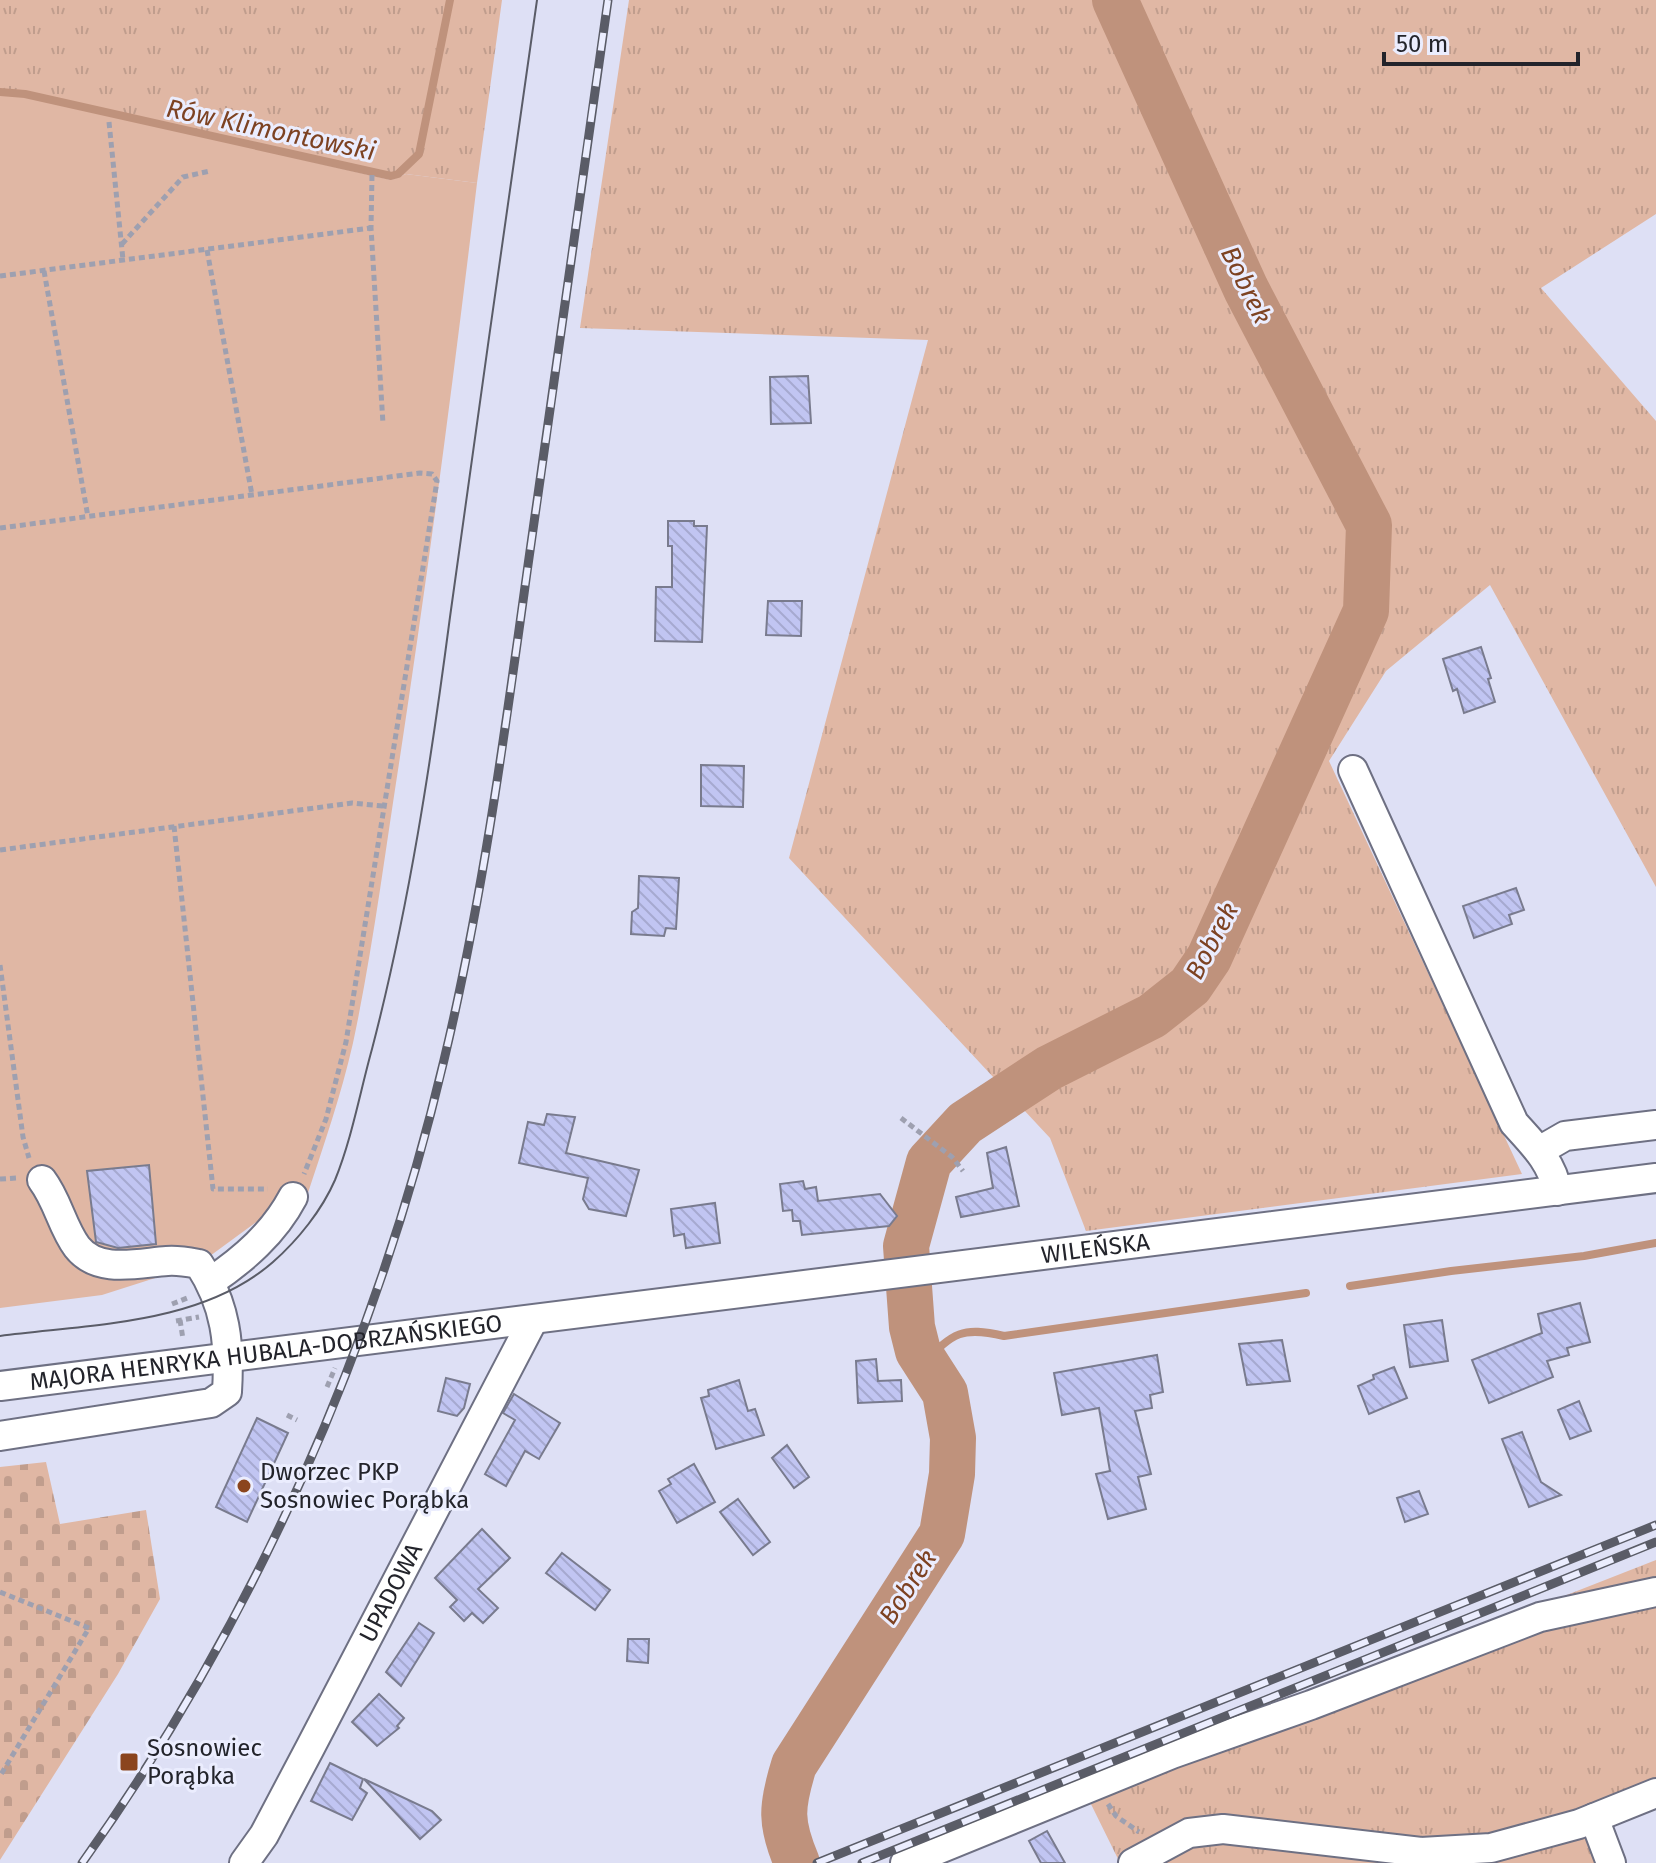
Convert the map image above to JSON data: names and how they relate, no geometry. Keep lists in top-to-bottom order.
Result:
{
  "streets": {
    "street": ["WILEŃSKA", "MAJORA HENRYKA HUBALA-DOBRZAŃSKIEGO", "UPADOWA"]
  },
  "crossings": [
    ["WILEŃSKA", "MAJORA HENRYKA HUBALA-DOBRZAŃSKIEGO"],
    ["WILEŃSKA", "UPADOWA"],
    ["MAJORA HENRYKA HUBALA-DOBRZAŃSKIEGO", "UPADOWA"]
  ],
  "water": ["Rów Klimontowski", "Bobrek"],
  "places": {
    "other": ["Dworzec PKP Sosnowiec Porąbka"],
    "transit": ["Sosnowiec Porąbka"]
  },
  "scale_bar": "50 m"
}
